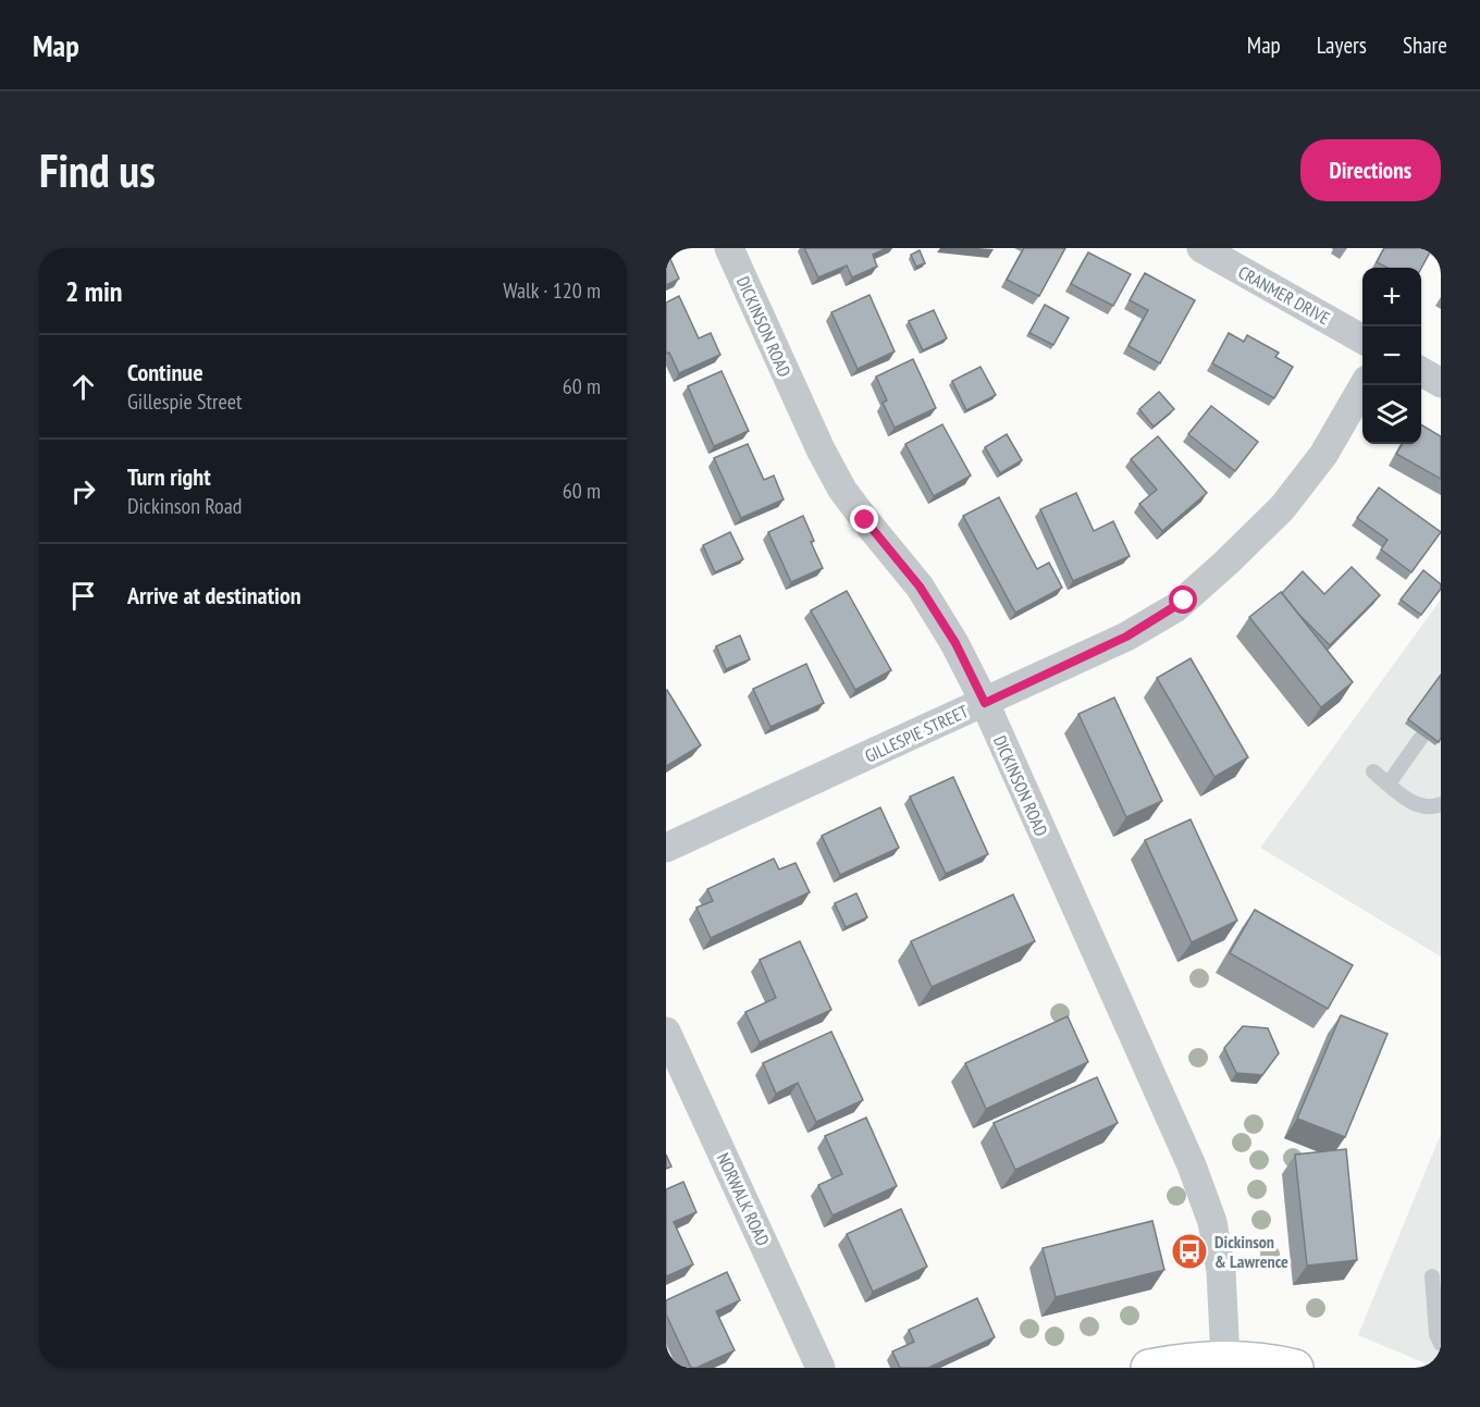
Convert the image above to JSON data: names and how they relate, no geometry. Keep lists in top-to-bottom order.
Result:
{
  "streets": {
    "street": [
      "CRANMER DRIVE",
      "DICKINSON ROAD",
      "GILLESPIE STREET",
      "NORWALK ROAD"
    ]
  },
  "crossings": [
    ["DICKINSON ROAD", "GILLESPIE STREET"]
  ],
  "places": {
    "bus stop": ["Dickinson & Lawrence"]
  },
  "page": {
    "header": "Map",
    "nav": ["Map", "Layers", "Share"],
    "buttons": "Directions",
    "title": "Find us",
    "heading": ["2 min", "Walk · 120 m"],
    "map_buttons": ["+", "−"],
    "list": [
      ["Continue", "Gillespie Street", "60 m"],
      ["Turn right", "Dickinson Road", "60 m"],
      "Arrive at destination"
    ]
  }
}
